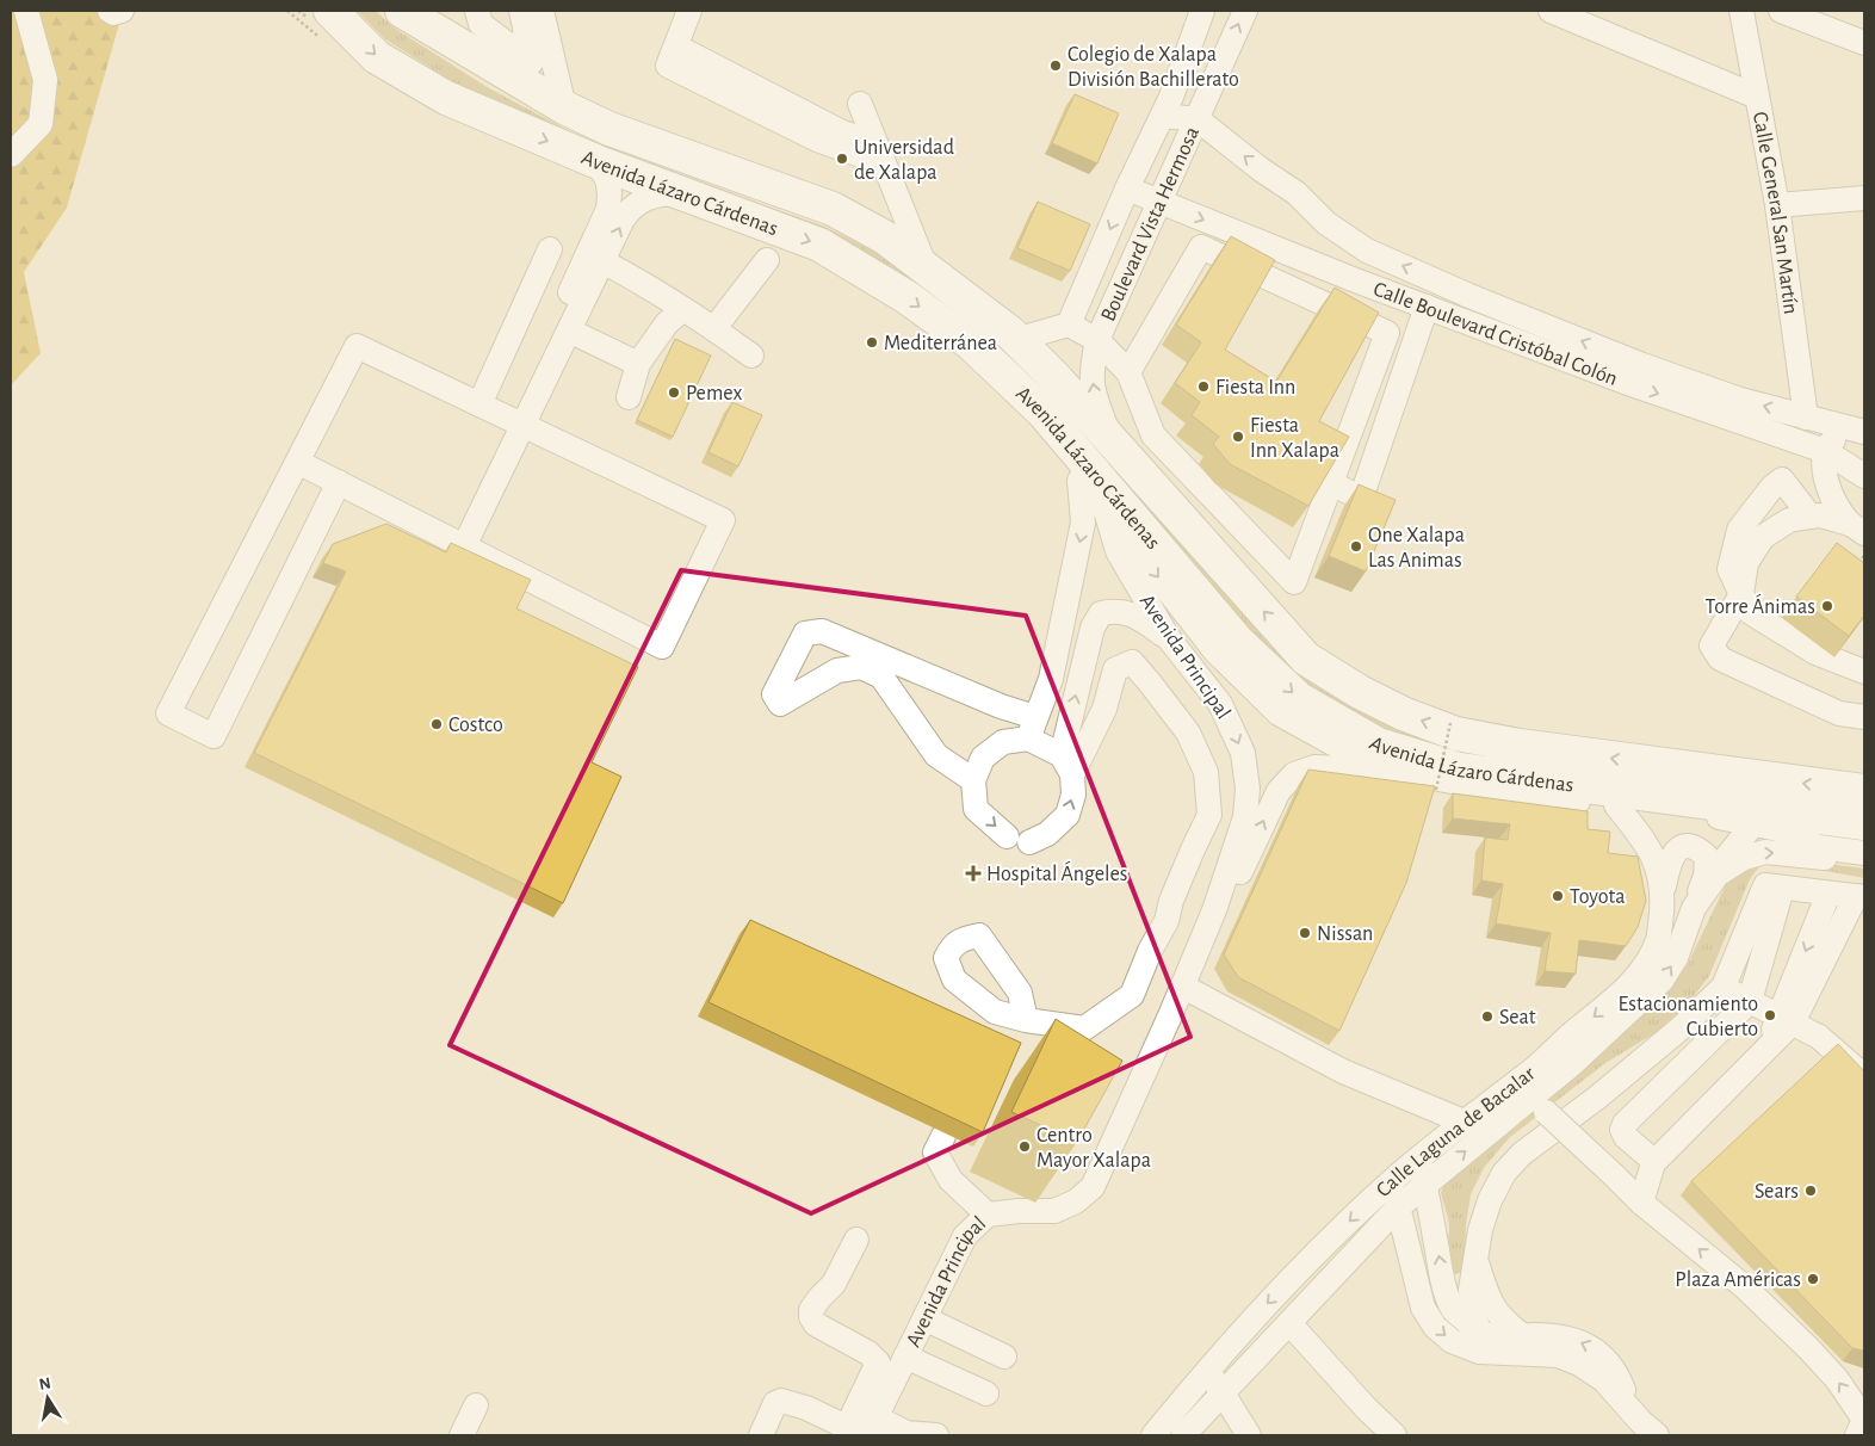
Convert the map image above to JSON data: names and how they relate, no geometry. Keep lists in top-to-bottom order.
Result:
{
  "streets": {
    "highway": ["Avenida Lázaro Cárdenas"],
    "street": [
      "Calle General San Martín",
      "Boulevard Vista Hermosa",
      "Calle Boulevard Cristóbal Colón",
      "Avenida Principal",
      "Calle Laguna de Bacalar"
    ]
  },
  "crossings": [
    ["Avenida Lázaro Cárdenas", "Boulevard Vista Hermosa"],
    ["Avenida Lázaro Cárdenas", "Avenida Principal"],
    ["Avenida Lázaro Cárdenas", "Calle Laguna de Bacalar"],
    ["Calle General San Martín", "Calle Boulevard Cristóbal Colón"],
    ["Boulevard Vista Hermosa", "Calle Boulevard Cristóbal Colón"]
  ],
  "places": {
    "other": [
      "Colegio de Xalapa División Bachillerato",
      "Universidad de Xalapa",
      "Mediterránea",
      "Fiesta Inn",
      "Pemex",
      "Fiesta Inn Xalapa",
      "One Xalapa Las Animas",
      "Torre Ánimas",
      "Costco",
      "Toyota",
      "Nissan",
      "Estacionamiento Cubierto",
      "Seat",
      "Centro Mayor Xalapa",
      "Sears",
      "Plaza Américas"
    ],
    "health": ["Hospital Ángeles"]
  },
  "north": "top"
}
